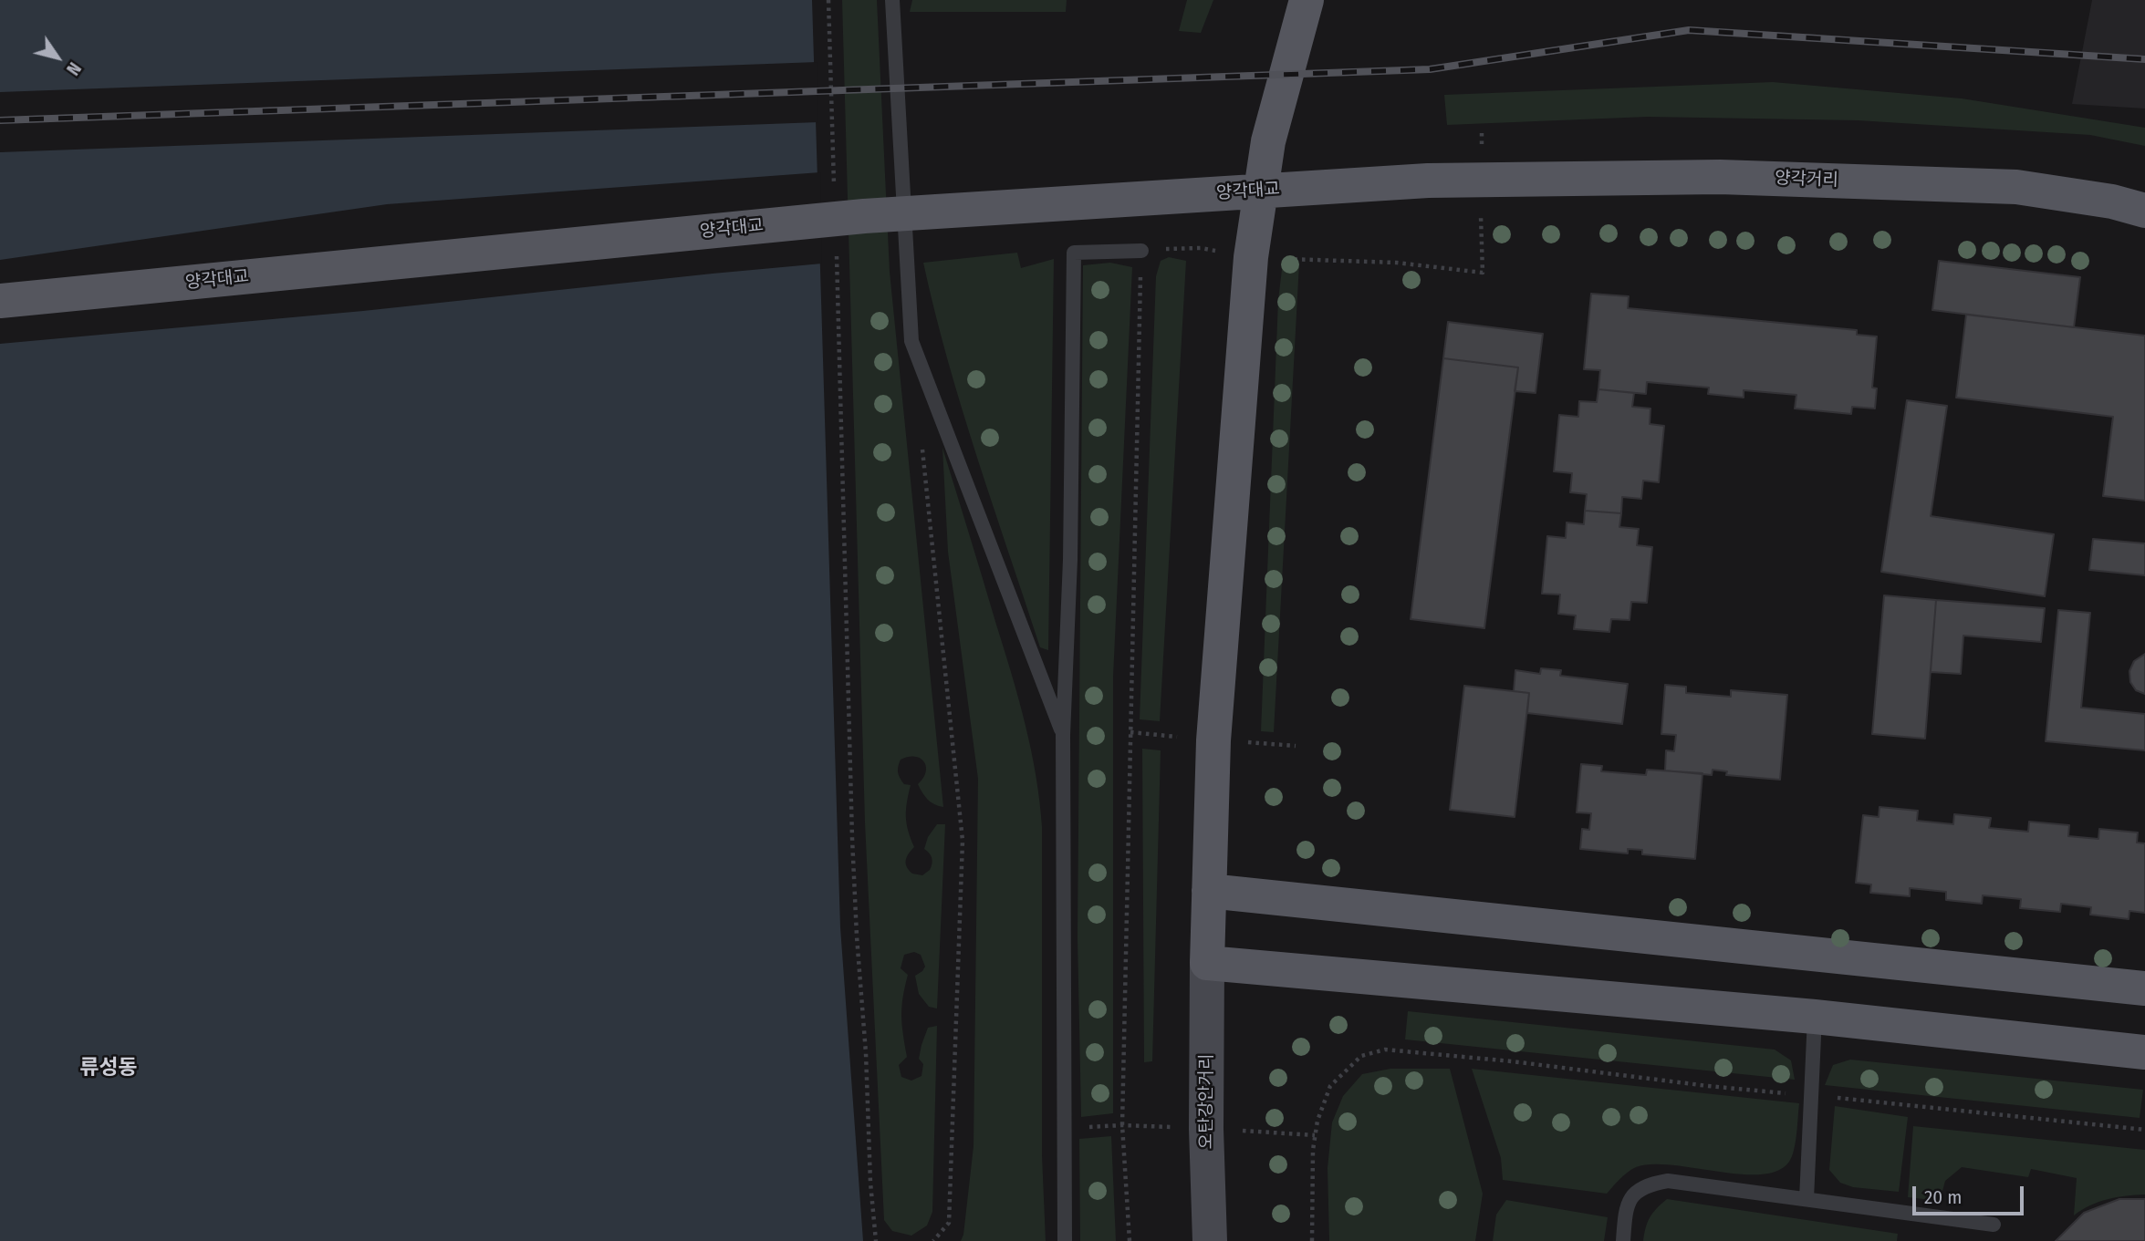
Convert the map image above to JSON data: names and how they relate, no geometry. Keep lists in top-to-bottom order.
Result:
{
  "streets": {
    "main road": ["양각거리", "양각대교", "오탄강안거리"]
  },
  "crossings": [
    ["양각거리", "양각대교"]
  ],
  "districts": ["류성동"],
  "scale_bar": "20 m",
  "north": "bottom right"
}
